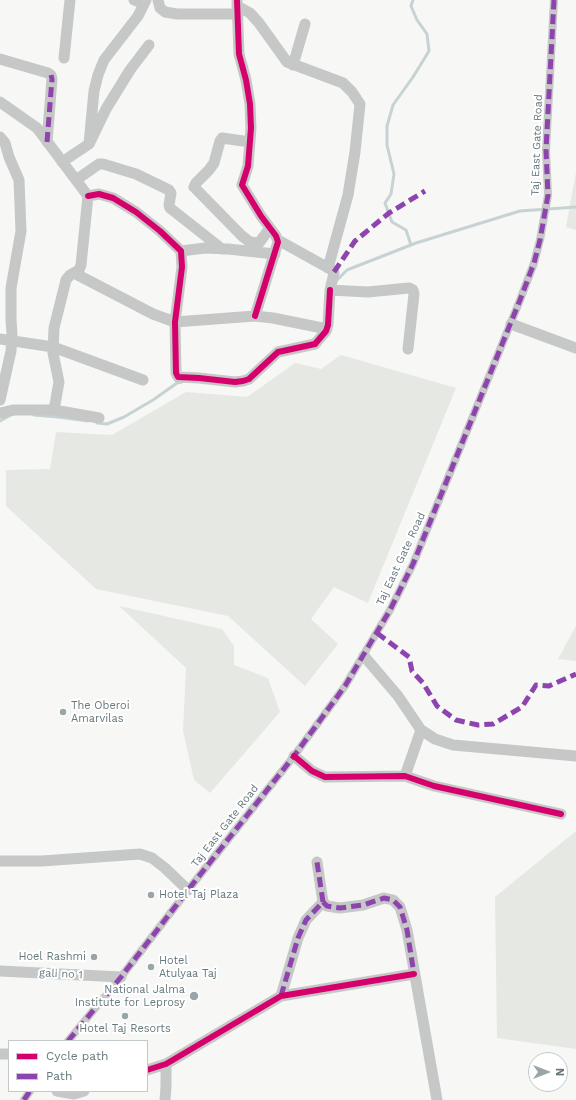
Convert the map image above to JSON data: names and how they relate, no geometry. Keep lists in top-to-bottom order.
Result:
{
  "streets": {
    "street": ["Taj East Gate Road", "gali no 1"]
  },
  "crossings": [
    ["Taj East Gate Road", "gali no 1"]
  ],
  "places": [
    "The Oberoi Amarvilas",
    "Hotel Taj Plaza",
    "Hoel Rashmi",
    "Hotel Atulyaa Taj",
    "National Jalma Institute for Leprosy",
    "Hotel Taj Resorts"
  ],
  "legend": ["Cycle path", "Path"],
  "north": "right"
}
